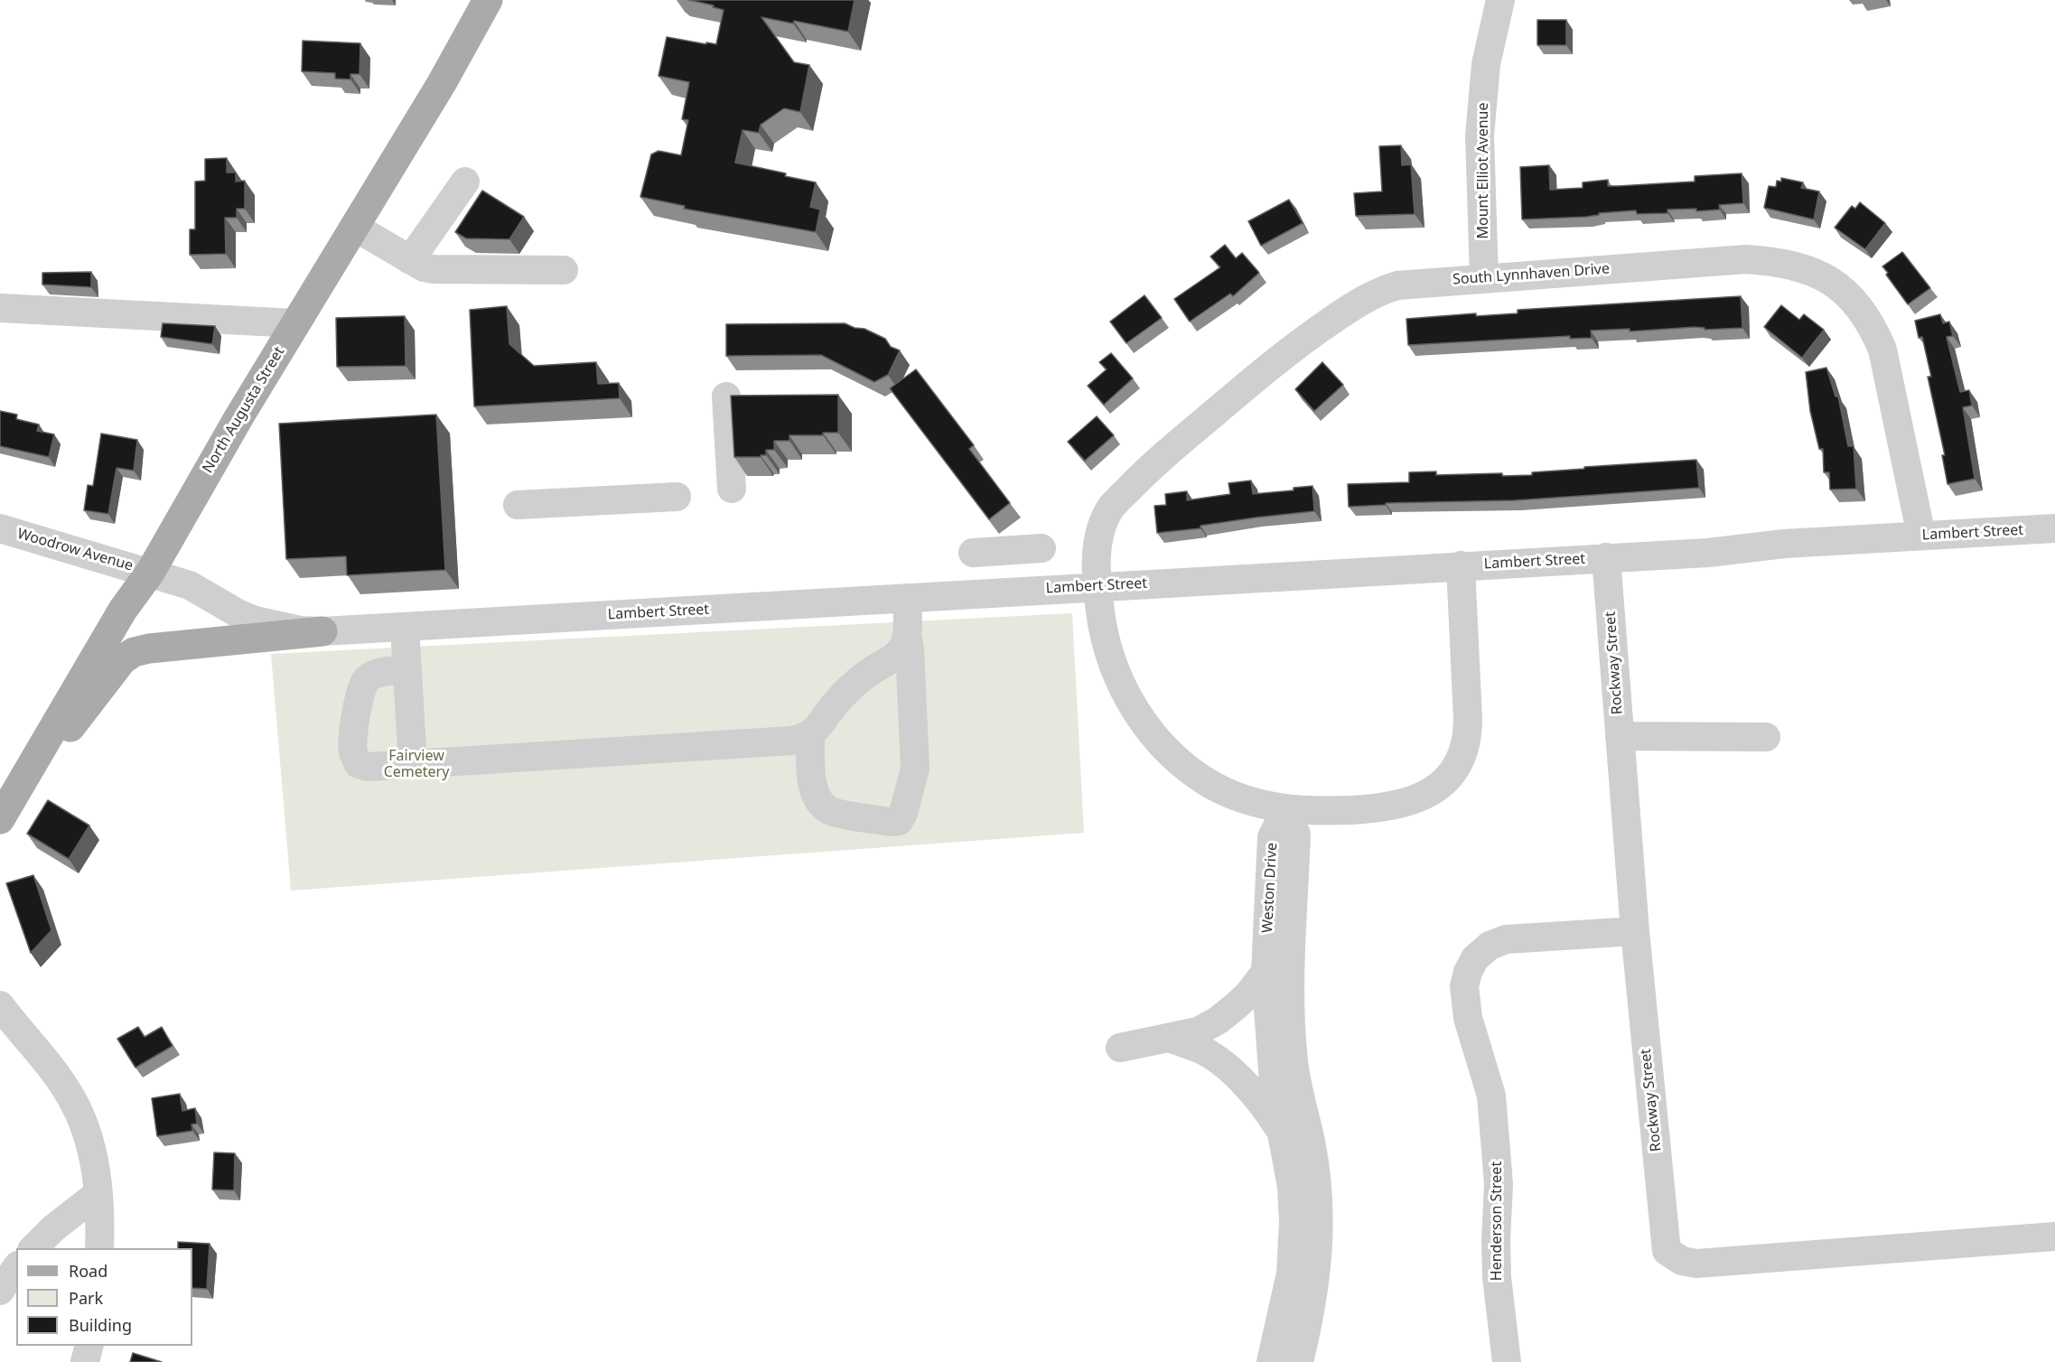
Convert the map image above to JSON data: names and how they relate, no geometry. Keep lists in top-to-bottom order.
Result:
{
  "streets": {
    "main road": ["North Augusta Street"],
    "street": [
      "Mount Elliot Avenue",
      "South Lynnhaven Drive",
      "Lambert Street",
      "Woodrow Avenue",
      "Rockway Street",
      "Weston Drive",
      "Henderson Street"
    ]
  },
  "crossings": [
    ["Mount Elliot Avenue", "South Lynnhaven Drive"],
    ["South Lynnhaven Drive", "Lambert Street"],
    ["South Lynnhaven Drive", "Weston Drive"],
    ["North Augusta Street", "Lambert Street"],
    ["North Augusta Street", "Woodrow Avenue"],
    ["Lambert Street", "Woodrow Avenue"],
    ["Lambert Street", "Rockway Street"],
    ["Rockway Street", "Henderson Street"]
  ],
  "parks": ["Fairview Cemetery"],
  "legend": ["Road", "Park", "Building"]
}
